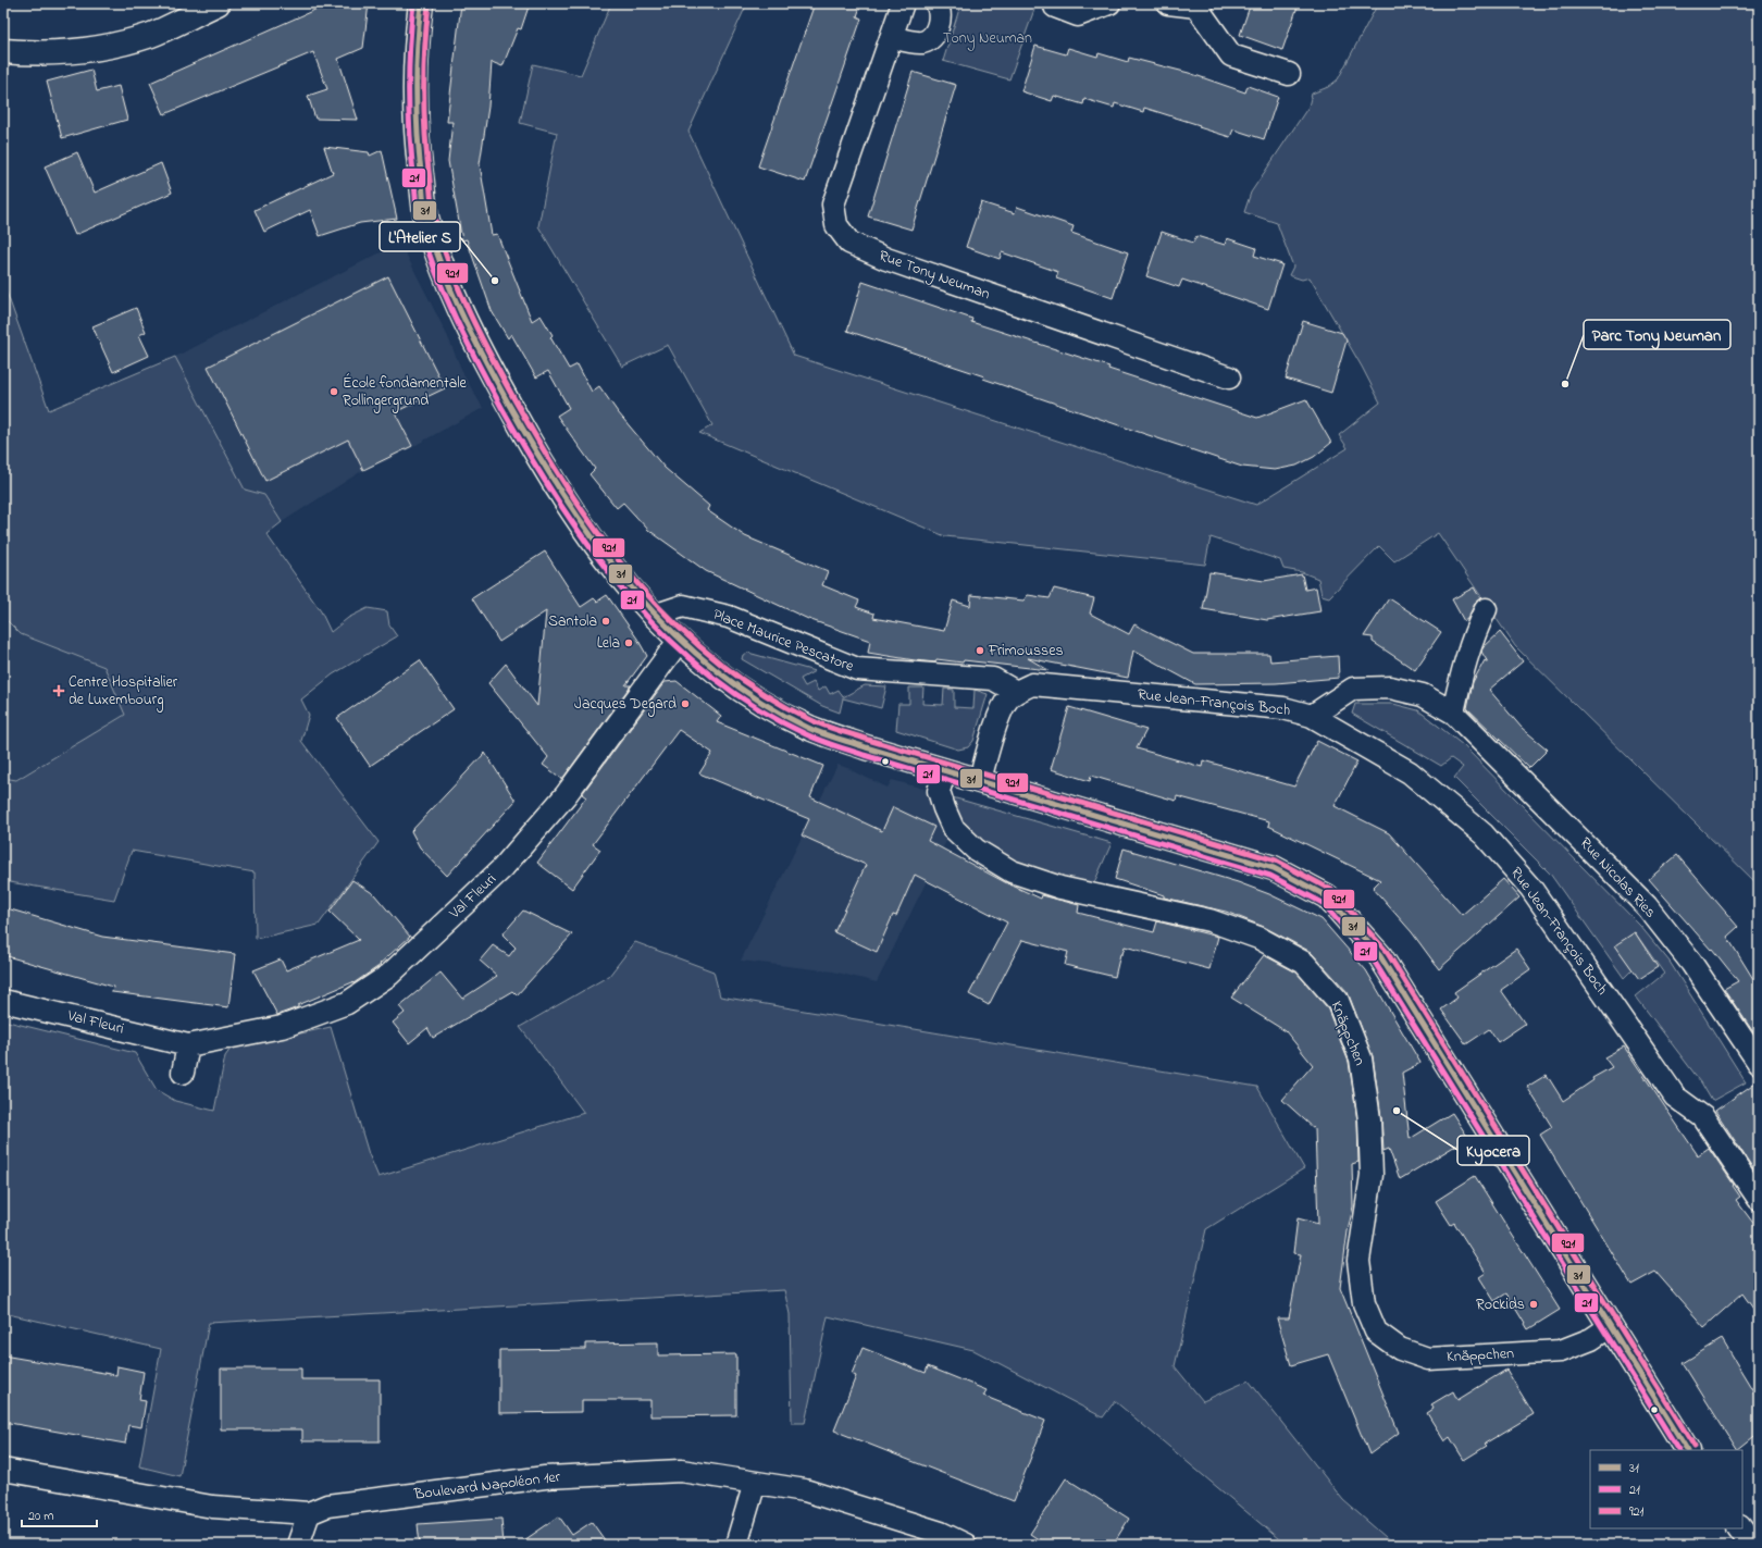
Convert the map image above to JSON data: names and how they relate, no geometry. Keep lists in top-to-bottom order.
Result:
{
  "streets": {
    "street": [
      "Rue Tony Neuman",
      "Place Maurice Pescatore",
      "Rue Jean-François Boch",
      "Rue Nicolas Ries",
      "Val Fleuri",
      "Knäppchen",
      "Boulevard Napoléon 1er"
    ]
  },
  "crossings": [
    ["Place Maurice Pescatore", "Rue Jean-François Boch"],
    ["Rue Jean-François Boch", "Rue Nicolas Ries"]
  ],
  "parks": ["Tony Neuman"],
  "places": {
    "other": [
      "L'Atelier S",
      "Parc Tony Neuman",
      "École fondamentale Rollingergrund",
      "Santola",
      "Lela",
      "Frimousses",
      "Jacques Degard",
      "Kyocera",
      "Rockids"
    ],
    "health": ["Centre Hospitalier de Luxembourg"]
  },
  "lines": ["transit line 31", "transit line 21", "transit line 921"],
  "legend": ["31", "21", "921"],
  "scale_bar": "20 m"
}
